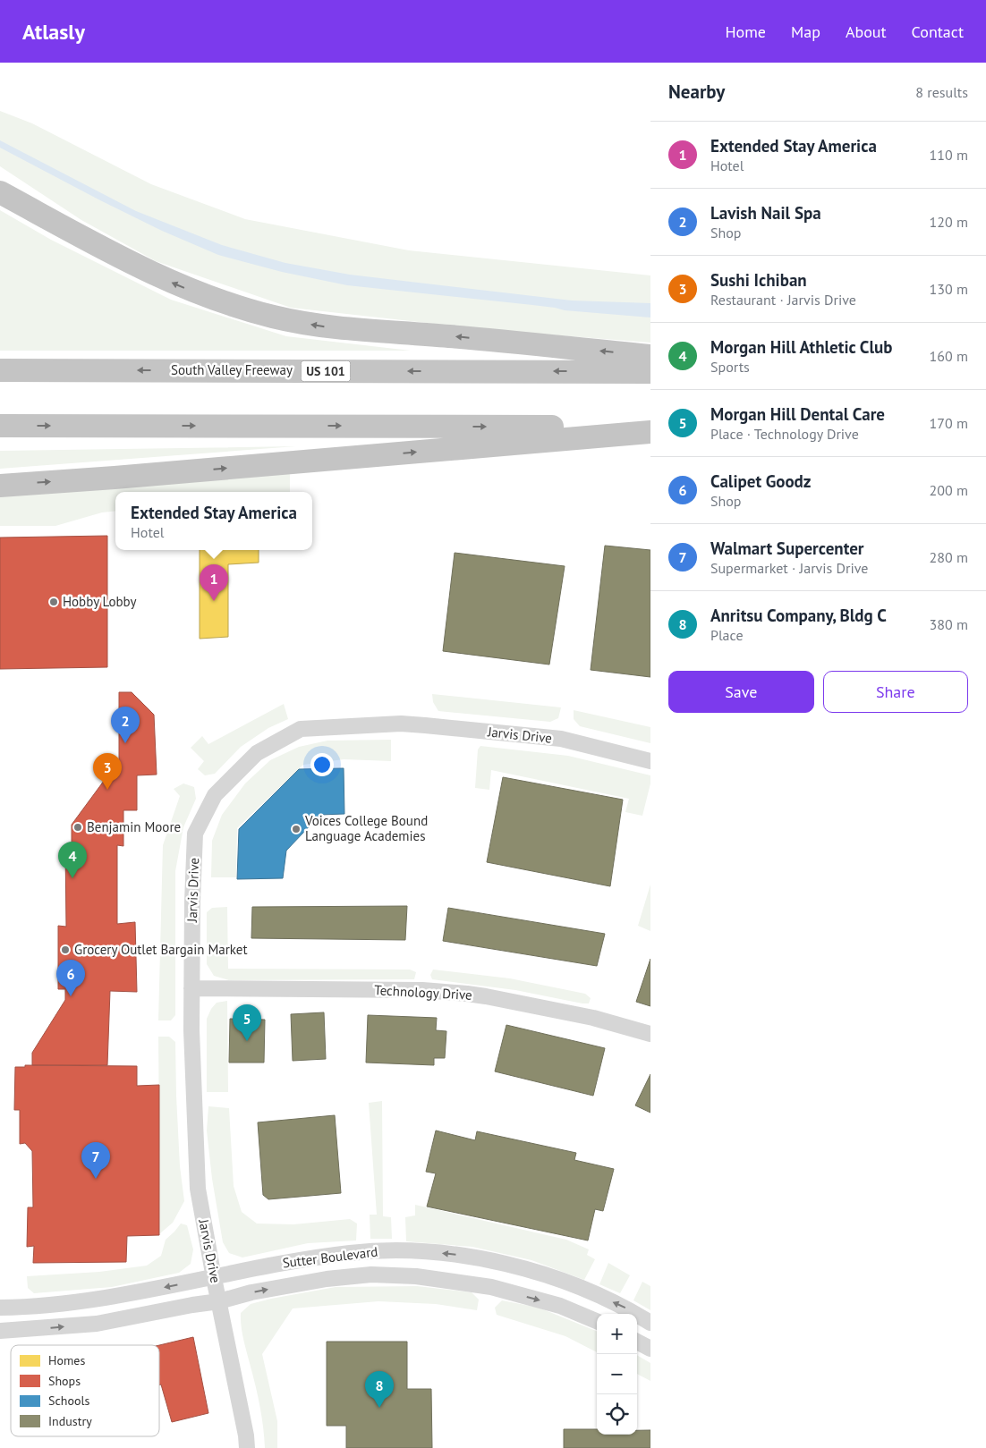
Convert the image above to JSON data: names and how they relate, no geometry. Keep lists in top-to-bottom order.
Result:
{
  "streets": {
    "highway": ["South Valley Freeway", "US 101"],
    "street": ["Jarvis Drive", "Technology Drive", "Sutter Boulevard"]
  },
  "crossings": [
    ["Jarvis Drive", "Technology Drive"],
    ["Jarvis Drive", "Sutter Boulevard"]
  ],
  "places": [
    "Hobby Lobby",
    "Benjamin Moore",
    "Voices College Bound Language Academies",
    "Grocery Outlet Bargain Market"
  ],
  "legend": [
    "Homes",
    "Shops",
    "Schools",
    "Industry"
  ],
  "page": {
    "header": "Atlasly",
    "nav": [
      "Home",
      "Map",
      "About",
      "Contact"
    ],
    "heading": ["Nearby", "8 results"],
    "list": [
      {
        "mark": "1",
        "name": "Extended Stay America",
        "note": "Hotel",
        "value": "110 m"
      },
      {
        "mark": "2",
        "name": "Lavish Nail Spa",
        "note": "Shop",
        "value": "120 m"
      },
      {
        "mark": "3",
        "name": "Sushi Ichiban",
        "note": "Restaurant · Jarvis Drive",
        "value": "130 m"
      },
      {
        "mark": "4",
        "name": "Morgan Hill Athletic Club",
        "note": "Sports",
        "value": "160 m"
      },
      {
        "mark": "5",
        "name": "Morgan Hill Dental Care",
        "note": "Place · Technology Drive",
        "value": "170 m"
      },
      {
        "mark": "6",
        "name": "Calipet Goodz",
        "note": "Shop",
        "value": "200 m"
      },
      {
        "mark": "7",
        "name": "Walmart Supercenter",
        "note": "Supermarket · Jarvis Drive",
        "value": "280 m"
      },
      {
        "mark": "8",
        "name": "Anritsu Company, Bldg C",
        "note": "Place",
        "value": "380 m"
      }
    ],
    "popup": ["Extended Stay America", "Hotel"],
    "pins": [
      "1",
      "2",
      "3",
      "4",
      "6",
      "5",
      "7",
      "8"
    ],
    "buttons": ["Save", "Share"],
    "map_buttons": ["+", "−"]
  }
}
